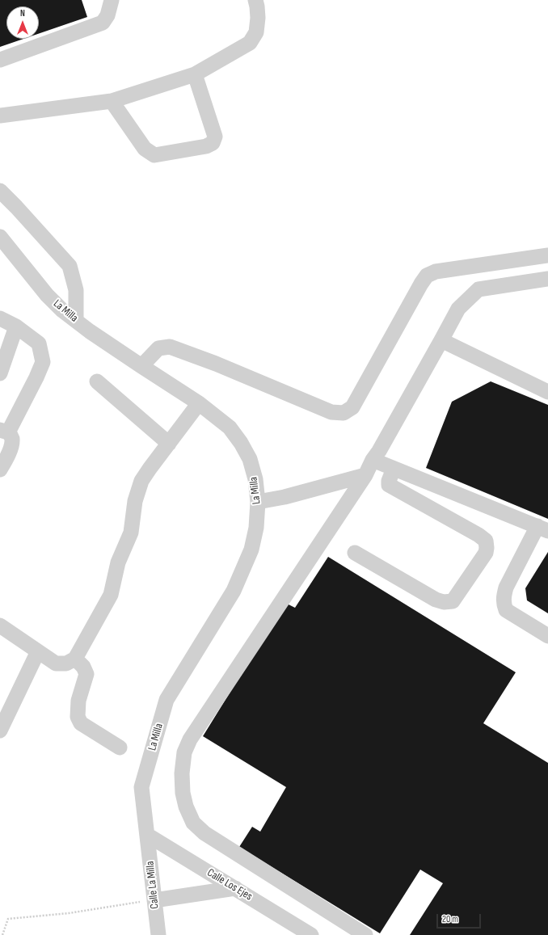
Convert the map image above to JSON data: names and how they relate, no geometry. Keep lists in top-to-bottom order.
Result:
{
  "streets": {
    "street": ["La Milla", "Calle La Milla", "Calle Los Ejes"]
  },
  "crossings": [
    ["La Milla", "Calle La Milla"],
    ["La Milla", "Calle Los Ejes"],
    ["Calle La Milla", "Calle Los Ejes"]
  ],
  "scale_bar": "20 m",
  "north": "top"
}
